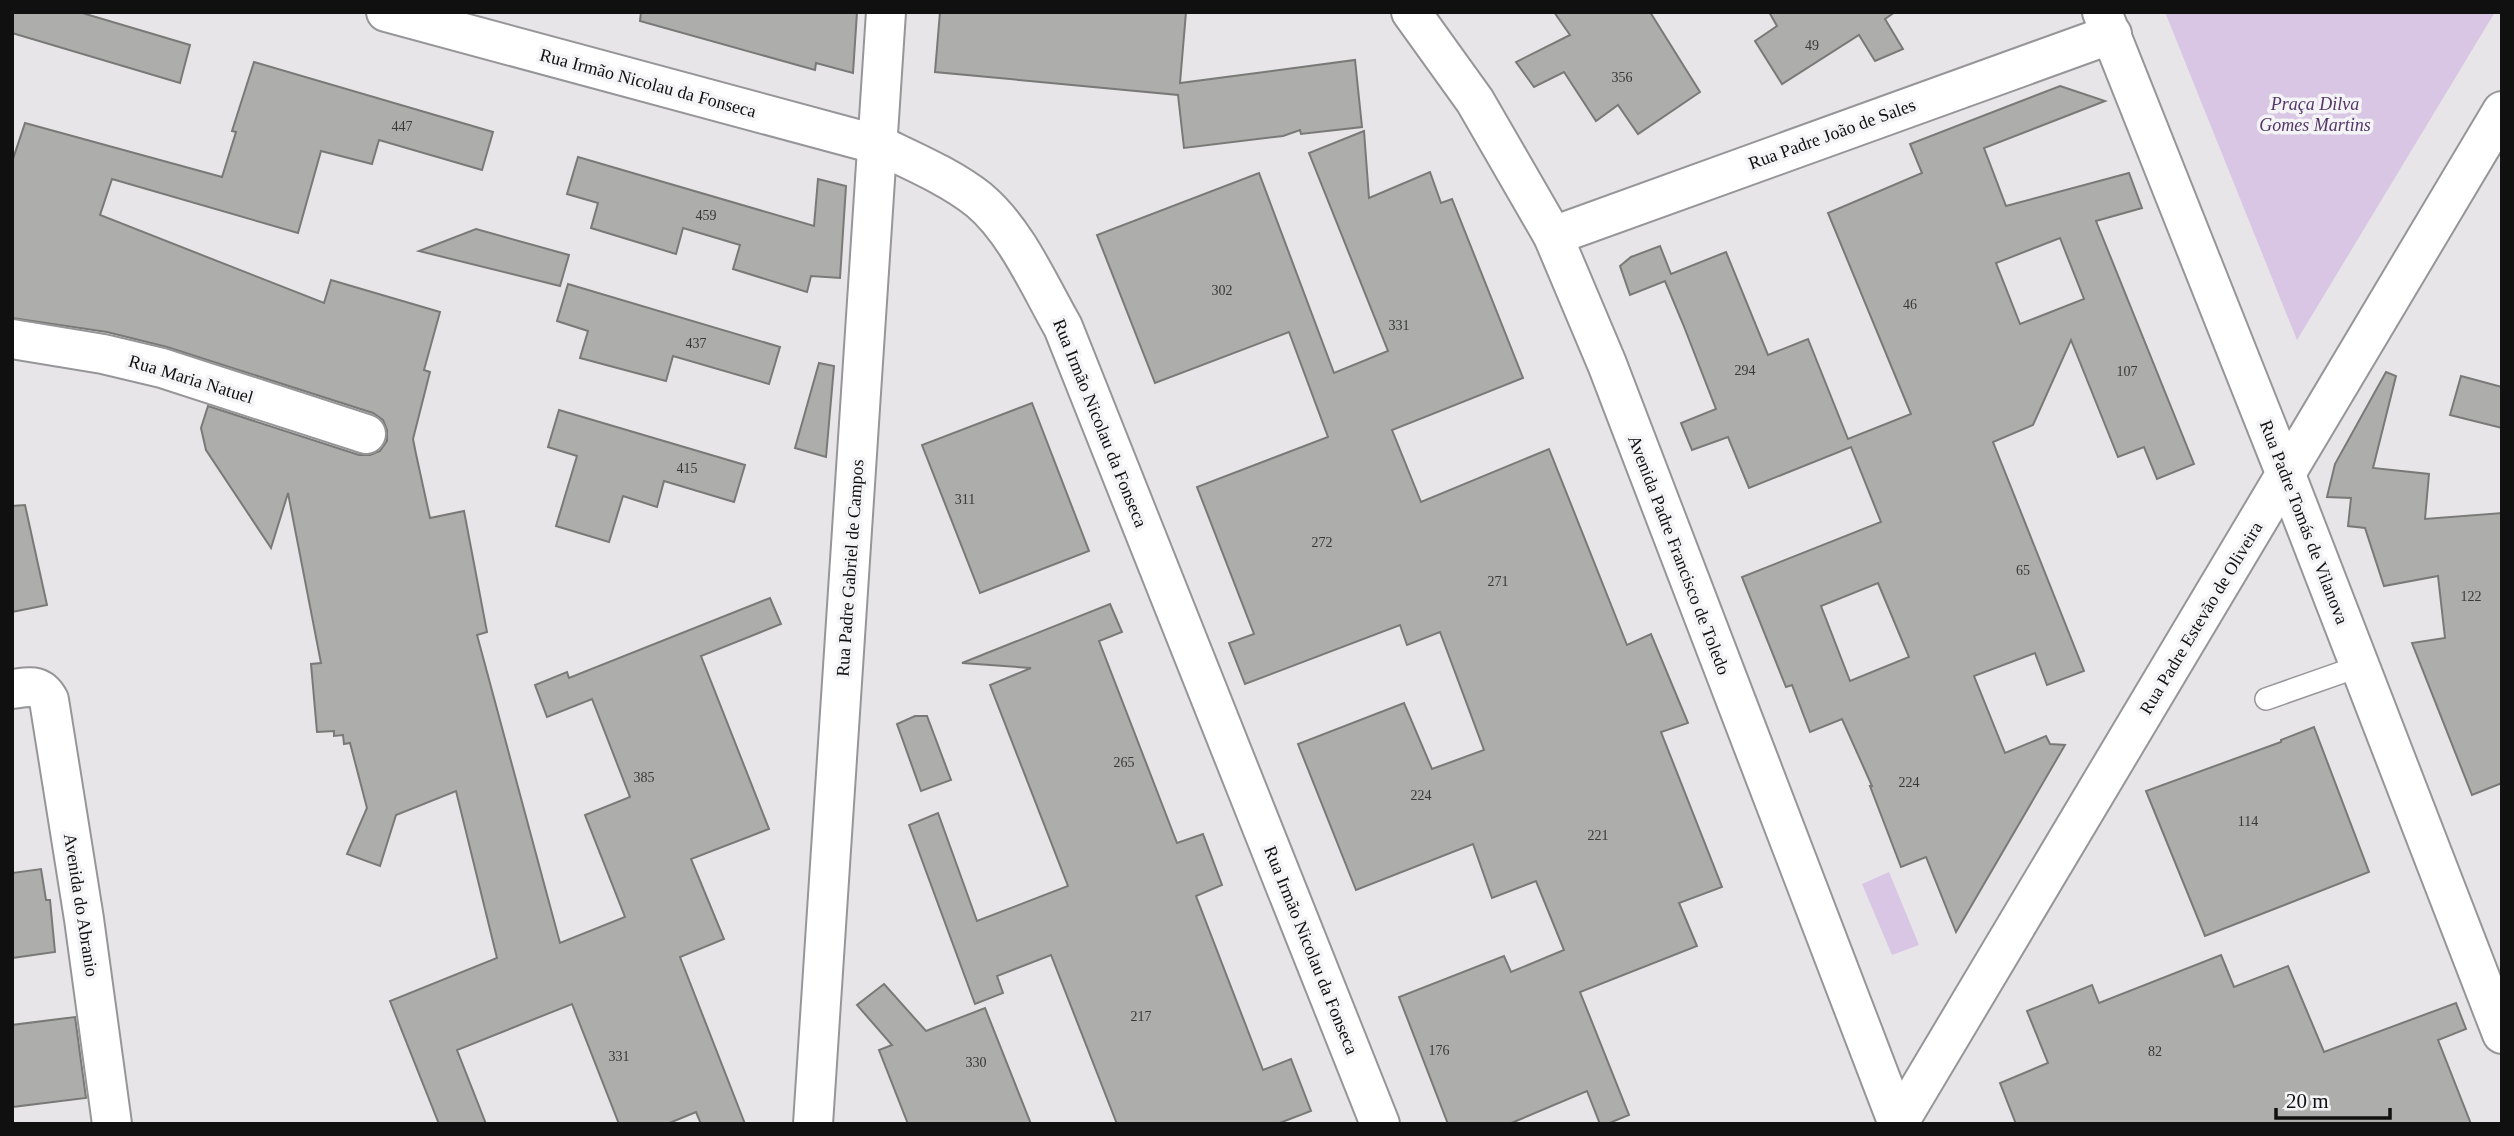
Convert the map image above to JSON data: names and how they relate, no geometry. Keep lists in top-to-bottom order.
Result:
{
  "streets": {
    "street": [
      "Rua Irmão Nicolau da Fonseca",
      "Rua Padre João de Sales",
      "Rua Maria Natuel",
      "Rua Padre Tomás de Vilanova",
      "Avenida Padre Francisco de Toledo",
      "Rua Padre Gabriel de Campos",
      "Rua Padre Estevão de Oliveira",
      "Avenida do Abranio"
    ]
  },
  "crossings": [
    ["Rua Irmão Nicolau da Fonseca", "Rua Padre Gabriel de Campos"],
    ["Rua Padre João de Sales", "Rua Padre Tomás de Vilanova"],
    ["Rua Padre João de Sales", "Avenida Padre Francisco de Toledo"],
    ["Rua Padre Tomás de Vilanova", "Rua Padre Estevão de Oliveira"],
    ["Avenida Padre Francisco de Toledo", "Rua Padre Estevão de Oliveira"]
  ],
  "parks": ["Praça Dilva Gomes Martins"],
  "house_numbers": [
    "49",
    "356",
    "447",
    "459",
    "302",
    "46",
    "331",
    "437",
    "294",
    "107",
    "415",
    "311",
    "272",
    "65",
    "271",
    "122",
    "265",
    "385",
    "224",
    "224",
    "114",
    "221",
    "217",
    "176",
    "82",
    "331",
    "330"
  ],
  "scale_bar": "20 m"
}
